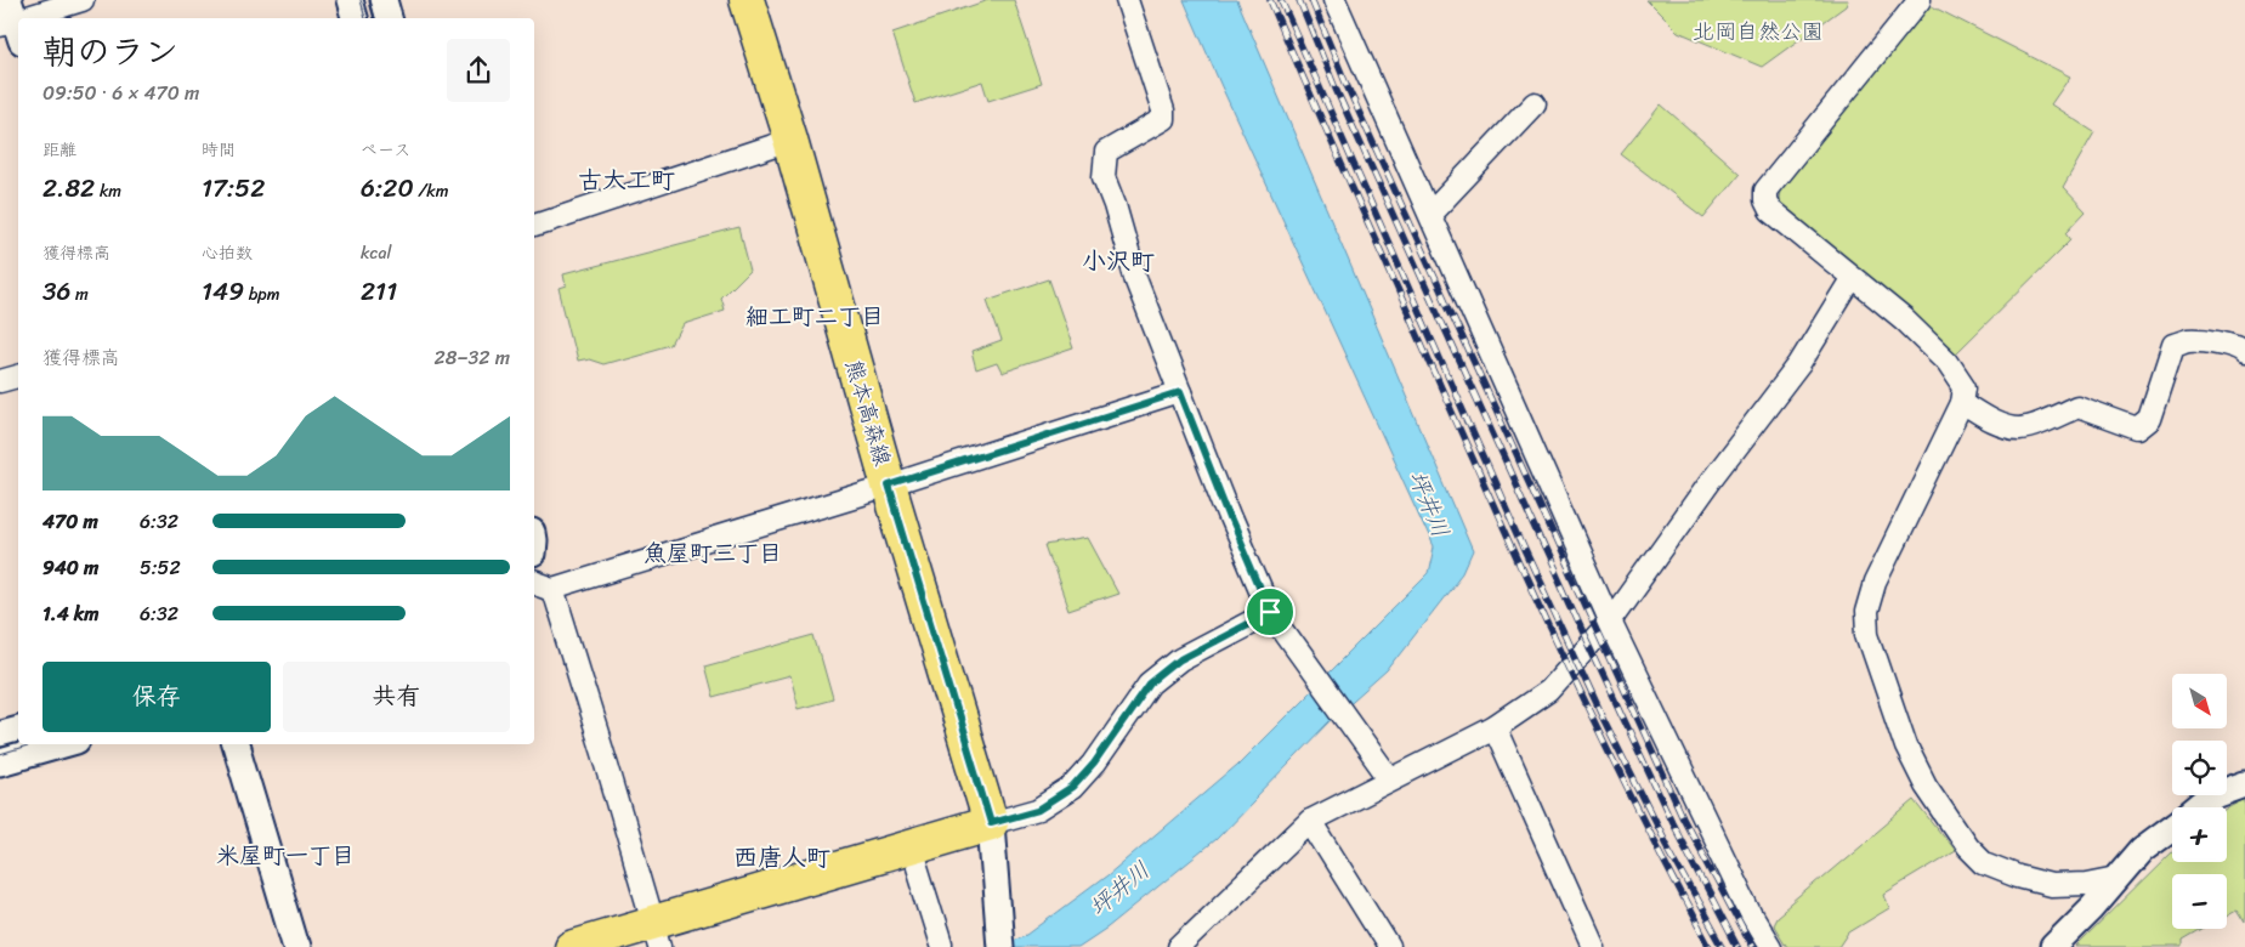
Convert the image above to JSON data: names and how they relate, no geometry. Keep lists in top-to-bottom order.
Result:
{
  "streets": {
    "main road": ["熊本高森線"]
  },
  "districts": [
    "古大工町",
    "小沢町",
    "細工町二丁目",
    "魚屋町三丁目",
    "米屋町一丁目",
    "西唐人町"
  ],
  "water": ["坪井川"],
  "parks": ["北岡自然公園"],
  "north": "bottom right",
  "page": {
    "heading": ["朝のラン", "09:50 · 6 × 470 m"],
    "stats": [
      ["距離", "2.82 km"],
      ["時間", "17:52"],
      ["ペース", "6:20 /km"],
      ["獲得標高", "36 m"],
      ["心拍数", "149 bpm"],
      ["kcal", "211"]
    ],
    "chart": ["獲得標高", "28–32 m"],
    "list": [
      {
        "name": "470 m",
        "note": "6:32"
      },
      {
        "name": "940 m",
        "note": "5:52"
      },
      {
        "name": "1.4 km",
        "note": "6:32"
      }
    ],
    "buttons": ["保存", "共有"],
    "map_buttons": ["+", "−"]
  }
}
